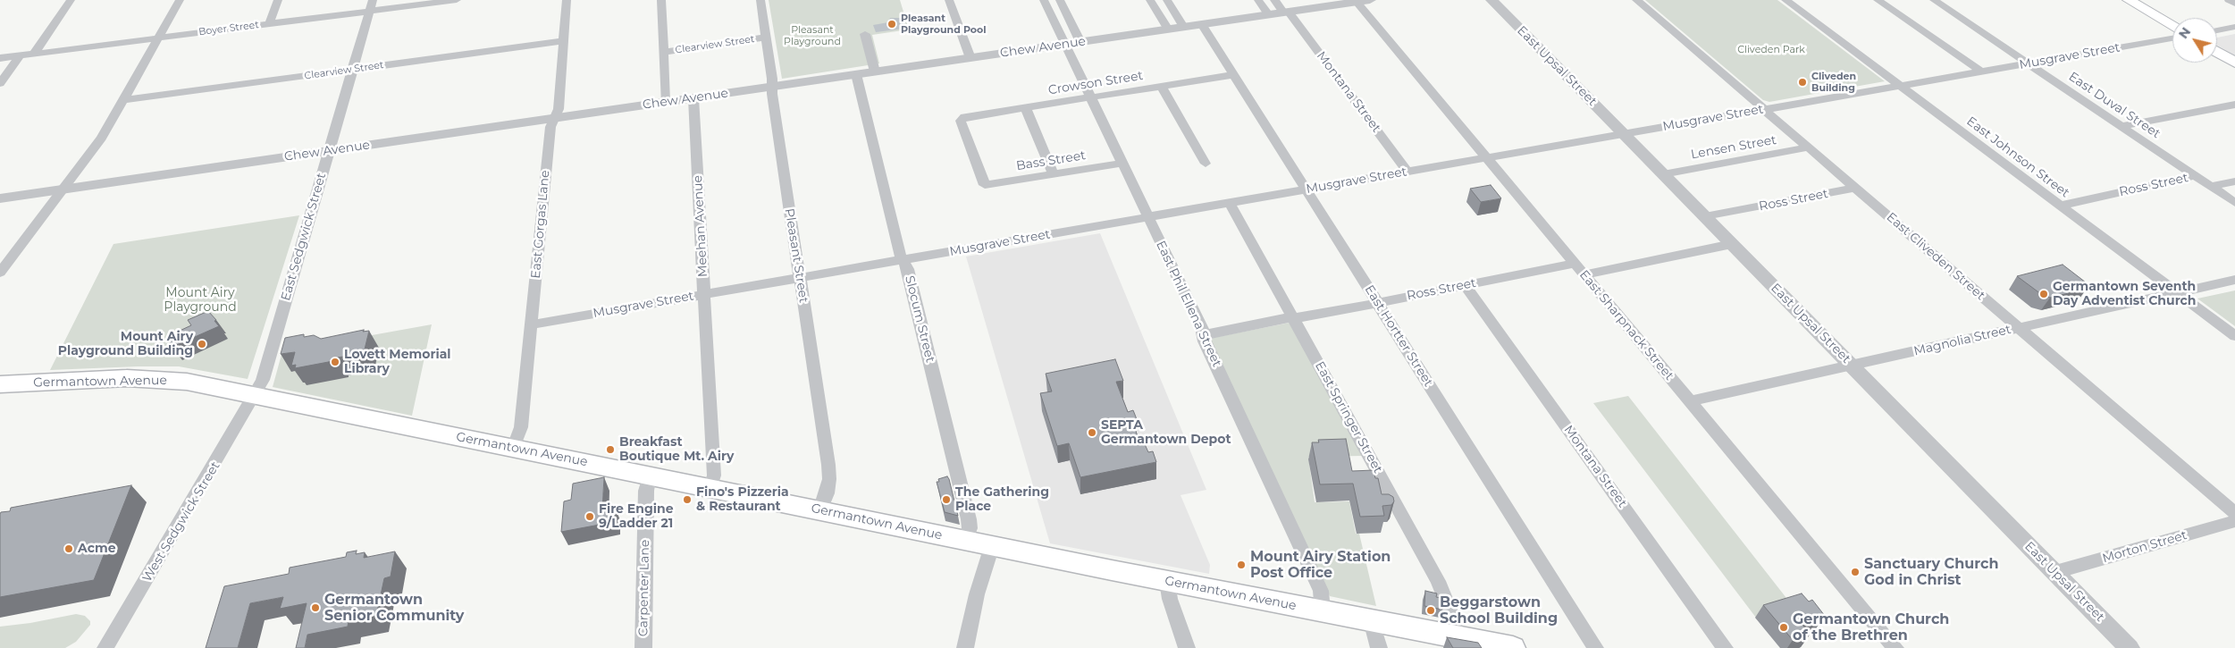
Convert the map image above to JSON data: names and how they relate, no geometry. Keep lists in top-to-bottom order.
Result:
{
  "streets": {
    "main road": ["Germantown Avenue"],
    "street": [
      "Boyer Street",
      "Clearview Street",
      "Chew Avenue",
      "Musgrave Street",
      "East Upsal Street",
      "Crowson Street",
      "Montana Street",
      "East Duval Street",
      "Lensen Street",
      "East Johnson Street",
      "Bass Street",
      "Ross Street",
      "East Gorgas Lane",
      "Meehan Avenue",
      "East Sedgwick Street",
      "Pleasant Street",
      "East Cliveden Street",
      "East Phil Ellena Street",
      "Slocum Street",
      "East Sharpnack Street",
      "East Hortter Street",
      "Magnolia Street",
      "East Springer Street",
      "West Sedgwick Street",
      "Morton Street",
      "Carpenter Lane"
    ]
  },
  "crossings": [
    ["Boyer Street", "East Sedgwick Street"],
    ["Clearview Street", "East Gorgas Lane"],
    ["Clearview Street", "East Sedgwick Street"],
    ["Clearview Street", "Pleasant Street"],
    ["Chew Avenue", "Montana Street"],
    ["Chew Avenue", "East Gorgas Lane"],
    ["Chew Avenue", "Meehan Avenue"],
    ["Chew Avenue", "East Sedgwick Street"],
    ["Chew Avenue", "Pleasant Street"],
    ["Chew Avenue", "East Phil Ellena Street"],
    ["Chew Avenue", "Slocum Street"],
    ["Chew Avenue", "East Sharpnack Street"],
    ["Chew Avenue", "East Hortter Street"],
    ["Musgrave Street", "East Upsal Street"],
    ["Musgrave Street", "Montana Street"],
    ["Musgrave Street", "East Duval Street"],
    ["Musgrave Street", "East Johnson Street"],
    ["Musgrave Street", "East Gorgas Lane"],
    ["Musgrave Street", "Meehan Avenue"],
    ["Musgrave Street", "Pleasant Street"],
    ["Musgrave Street", "East Cliveden Street"],
    ["Musgrave Street", "East Phil Ellena Street"],
    ["Musgrave Street", "Slocum Street"],
    ["Musgrave Street", "East Sharpnack Street"],
    ["Musgrave Street", "East Hortter Street"],
    ["Musgrave Street", "East Springer Street"],
    ["East Upsal Street", "Lensen Street"],
    ["East Upsal Street", "Ross Street"],
    ["East Upsal Street", "Magnolia Street"],
    ["East Upsal Street", "Morton Street"],
    ["Crowson Street", "Bass Street"],
    ["Crowson Street", "East Phil Ellena Street"],
    ["Crowson Street", "East Hortter Street"],
    ["Montana Street", "Ross Street"],
    ["East Duval Street", "Ross Street"],
    ["Lensen Street", "East Cliveden Street"],
    ["East Johnson Street", "Ross Street"],
    ["East Johnson Street", "Magnolia Street"],
    ["Bass Street", "East Phil Ellena Street"],
    ["Ross Street", "East Cliveden Street"],
    ["Ross Street", "East Phil Ellena Street"],
    ["Ross Street", "East Sharpnack Street"],
    ["Ross Street", "East Hortter Street"],
    ["Ross Street", "East Springer Street"],
    ["East Gorgas Lane", "Germantown Avenue"],
    ["Meehan Avenue", "Germantown Avenue"],
    ["East Sedgwick Street", "Germantown Avenue"],
    ["East Sedgwick Street", "West Sedgwick Street"],
    ["Pleasant Street", "Germantown Avenue"],
    ["East Cliveden Street", "Magnolia Street"],
    ["East Phil Ellena Street", "Germantown Avenue"],
    ["Slocum Street", "Germantown Avenue"],
    ["East Sharpnack Street", "Magnolia Street"],
    ["Germantown Avenue", "East Springer Street"],
    ["Germantown Avenue", "West Sedgwick Street"],
    ["Germantown Avenue", "Carpenter Lane"]
  ],
  "parks": ["Pleasant Playground", "Cliveden Park", "Mount Airy Playground"],
  "places": [
    "Pleasant Playground Pool",
    "Cliveden Building",
    "Germantown Seventh Day Adventist Church",
    "Mount Airy Playground Building",
    "Lovett Memorial Library",
    "SEPTA Germantown Depot",
    "Breakfast Boutique Mt. Airy",
    "Fino's Pizzeria & Restaurant",
    "The Gathering Place",
    "Fire Engine 9/Ladder 21",
    "Acme",
    "Mount Airy Station Post Office",
    "Sanctuary Church God in Christ",
    "Germantown Senior Community",
    "Beggarstown School Building",
    "Germantown Church of the Brethren"
  ],
  "north": "top left"
}
